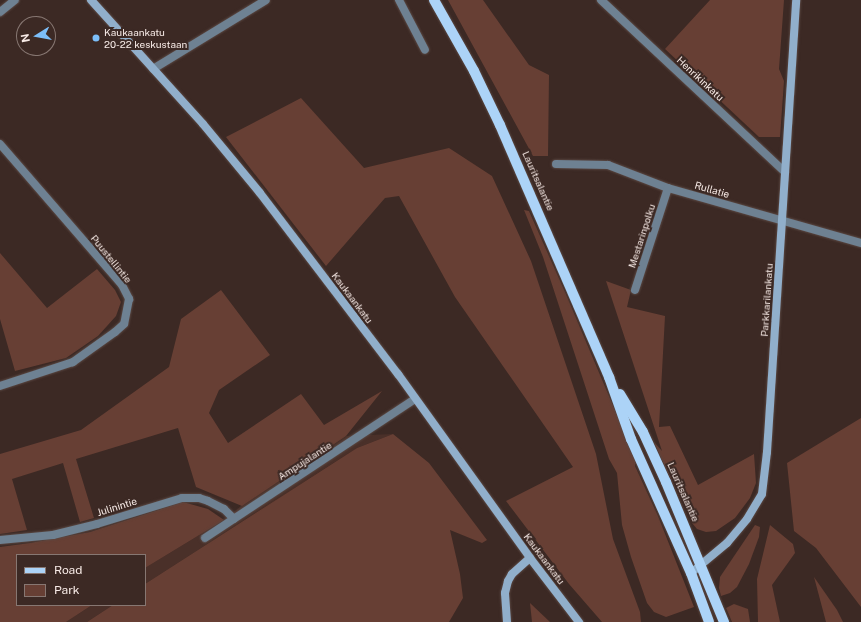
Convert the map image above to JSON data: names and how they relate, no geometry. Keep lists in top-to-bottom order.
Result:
{
  "streets": {
    "main road": ["Lauritsalantie"],
    "street": [
      "Henrikinkatu",
      "Rullatie",
      "Mestarinpolku",
      "Puustellintie",
      "Kaukaankatu",
      "Parkkarilankatu",
      "Ampujalantie",
      "Julinintie"
    ]
  },
  "crossings": [
    ["Henrikinkatu", "Parkkarilankatu"],
    ["Lauritsalantie", "Parkkarilankatu"],
    ["Rullatie", "Mestarinpolku"],
    ["Rullatie", "Parkkarilankatu"],
    ["Kaukaankatu", "Ampujalantie"],
    ["Ampujalantie", "Julinintie"]
  ],
  "places": ["Kaukaankatu 20-22 keskustaan"],
  "legend": ["Road", "Park"],
  "north": "left"
}
